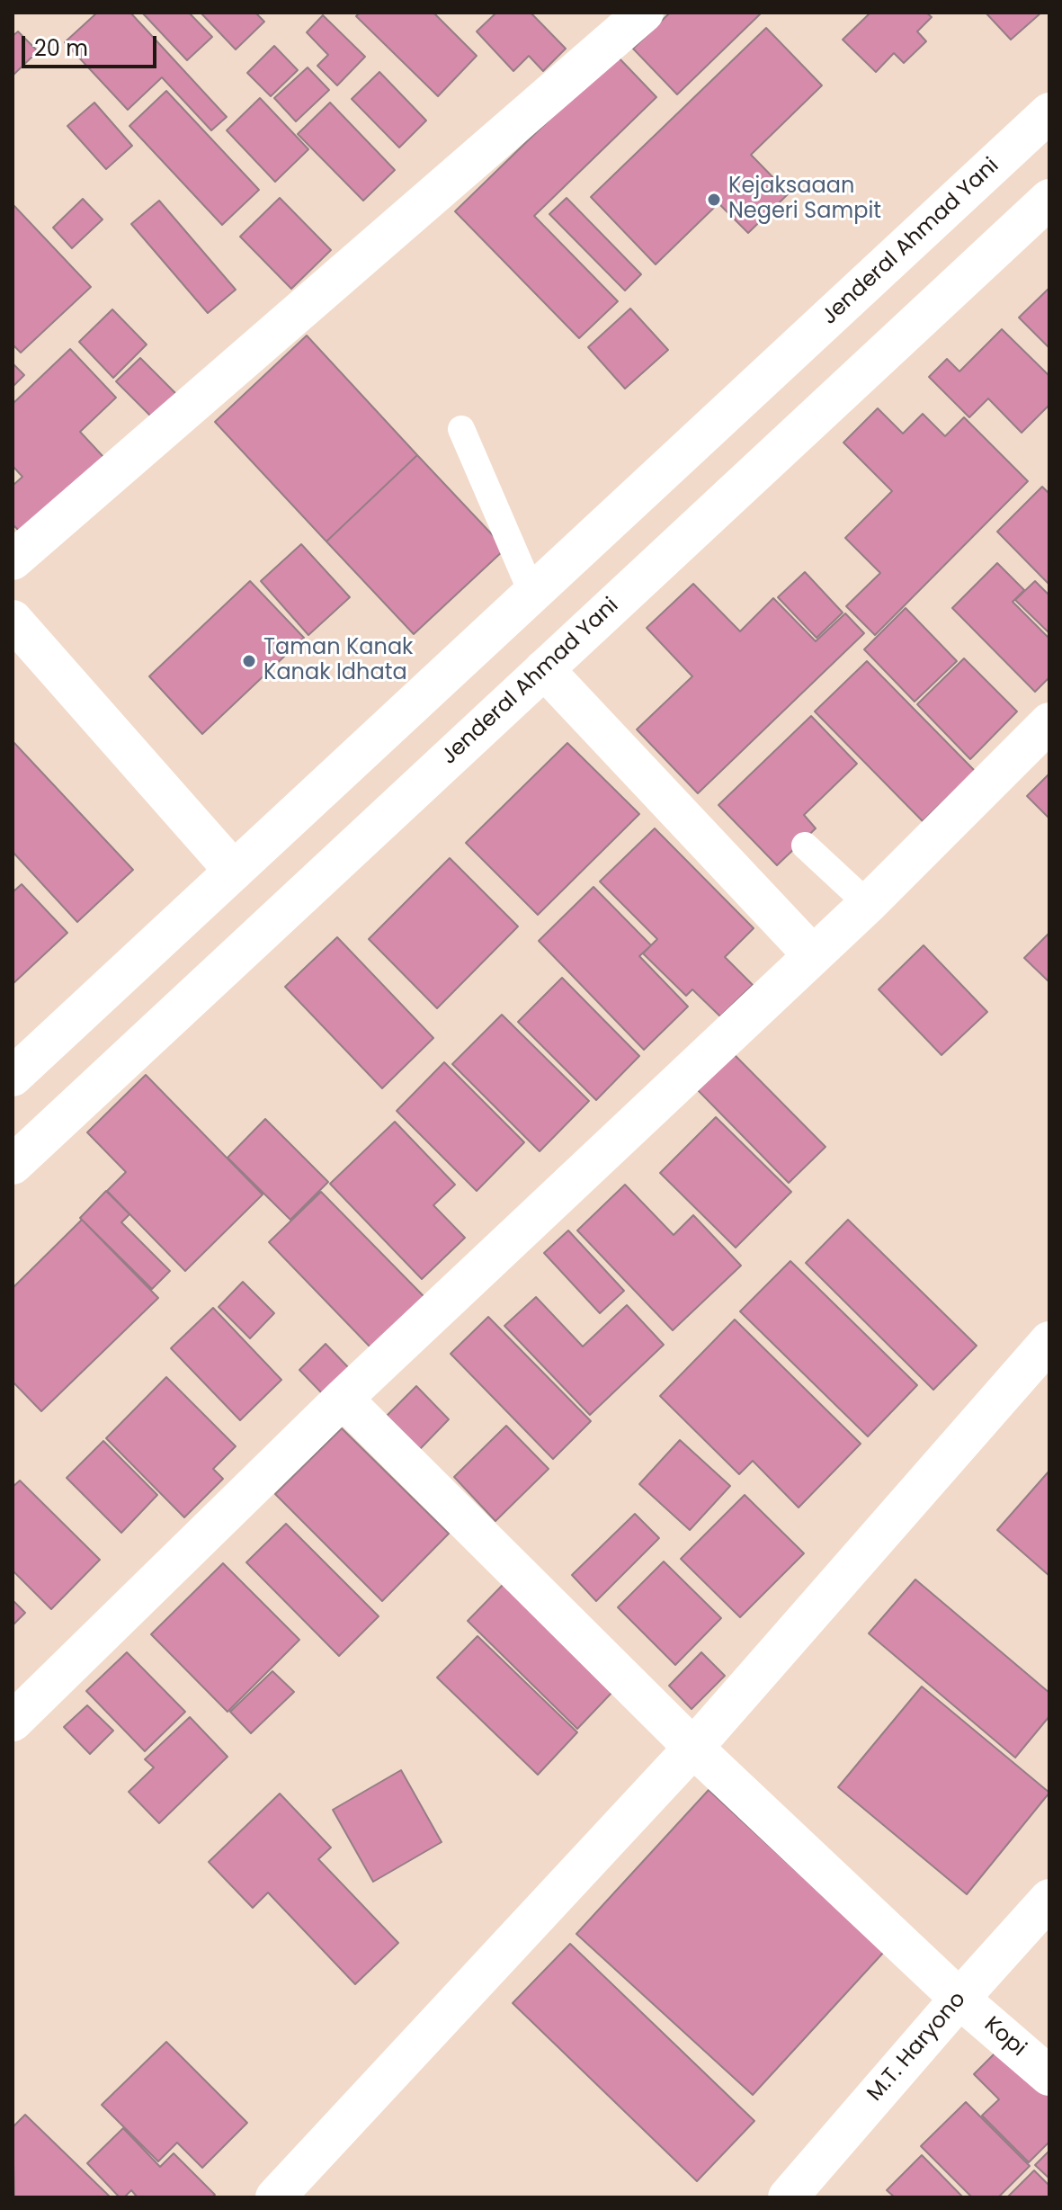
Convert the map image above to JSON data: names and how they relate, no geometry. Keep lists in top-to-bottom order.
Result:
{
  "streets": {
    "main road": ["Jenderal Ahmad Yani", "Kopi", "M.T. Haryono"]
  },
  "crossings": [
    ["Kopi", "M.T. Haryono"]
  ],
  "places": ["Kejaksaaan Negeri Sampit", "Taman Kanak Kanak Idhata"],
  "scale_bar": "20 m"
}
